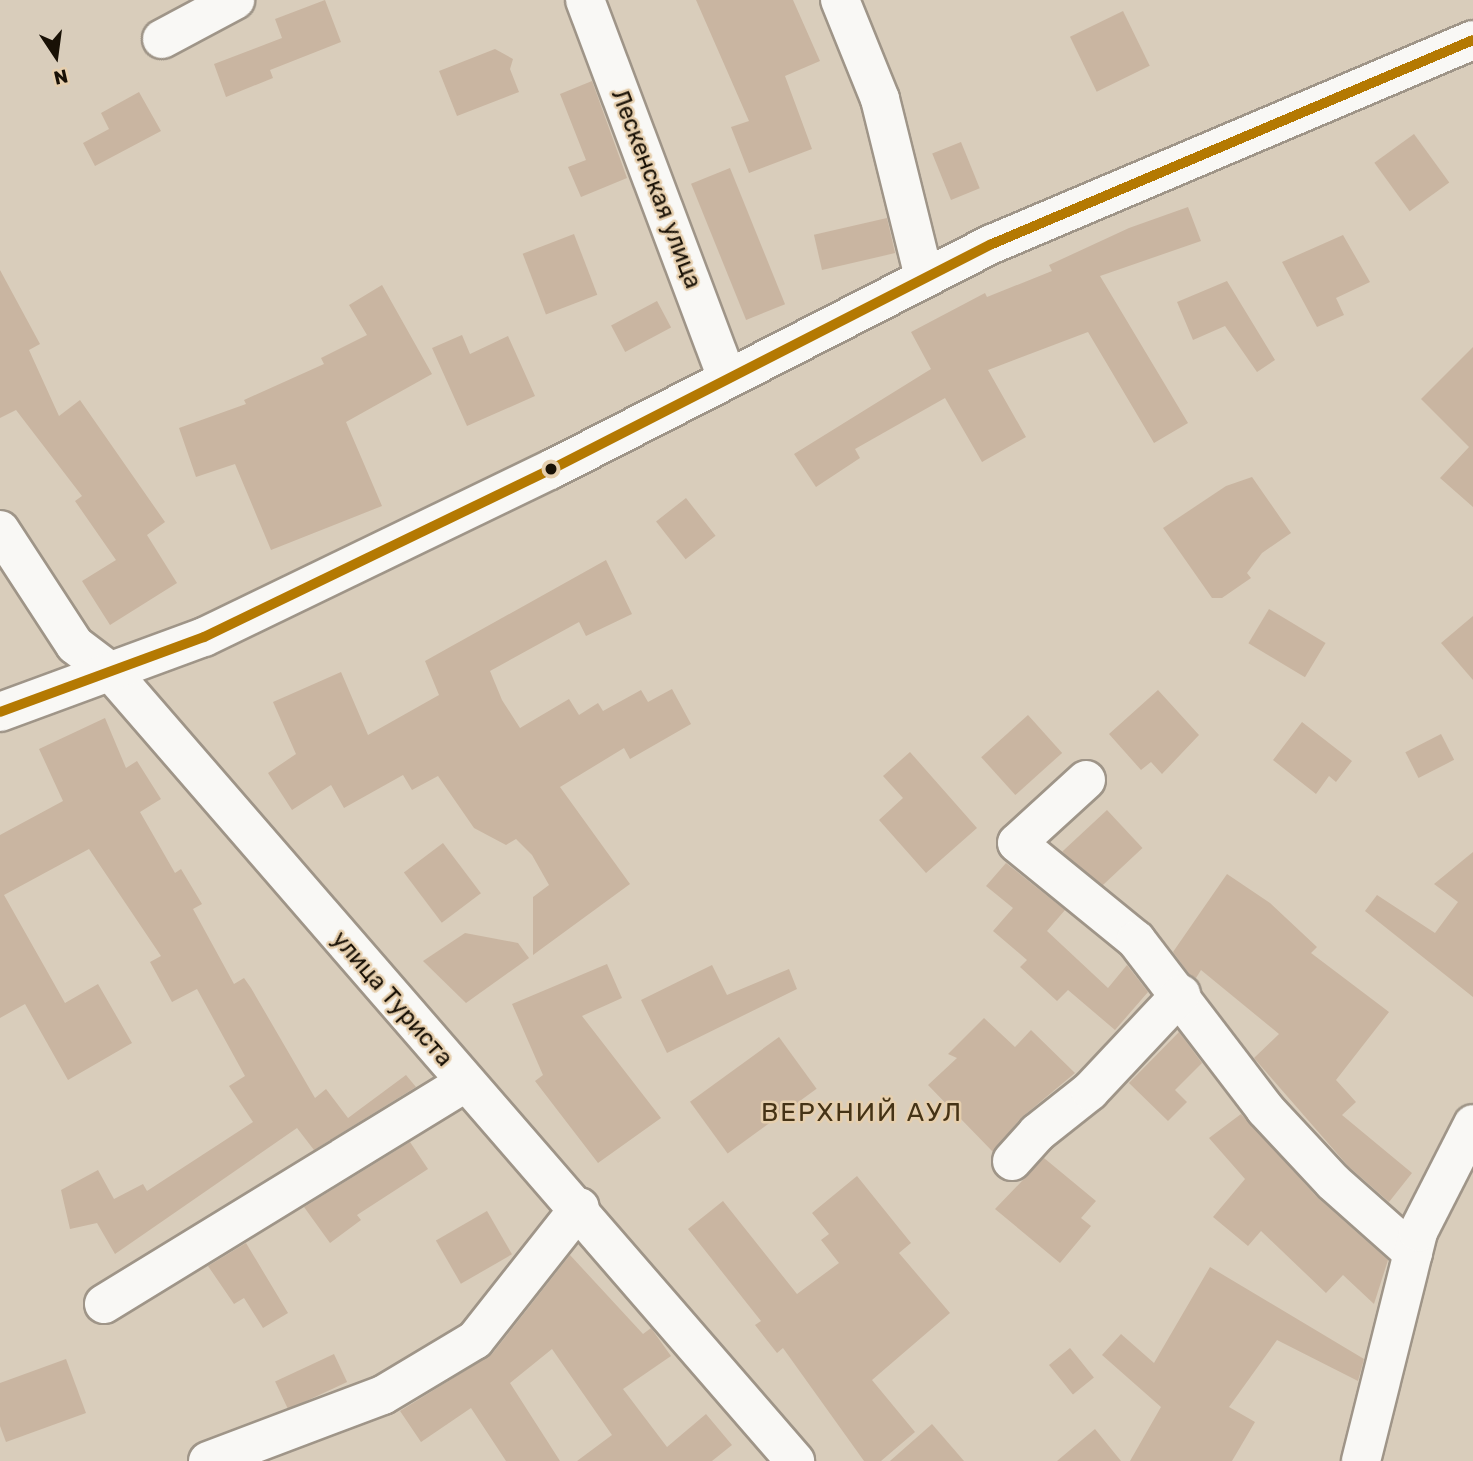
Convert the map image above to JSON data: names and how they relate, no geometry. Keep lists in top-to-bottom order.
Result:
{
  "streets": {
    "street": ["Лескенская улица", "улица Туриста"]
  },
  "districts": ["ВЕРХНИЙ АУЛ"],
  "north": "bottom"
}
